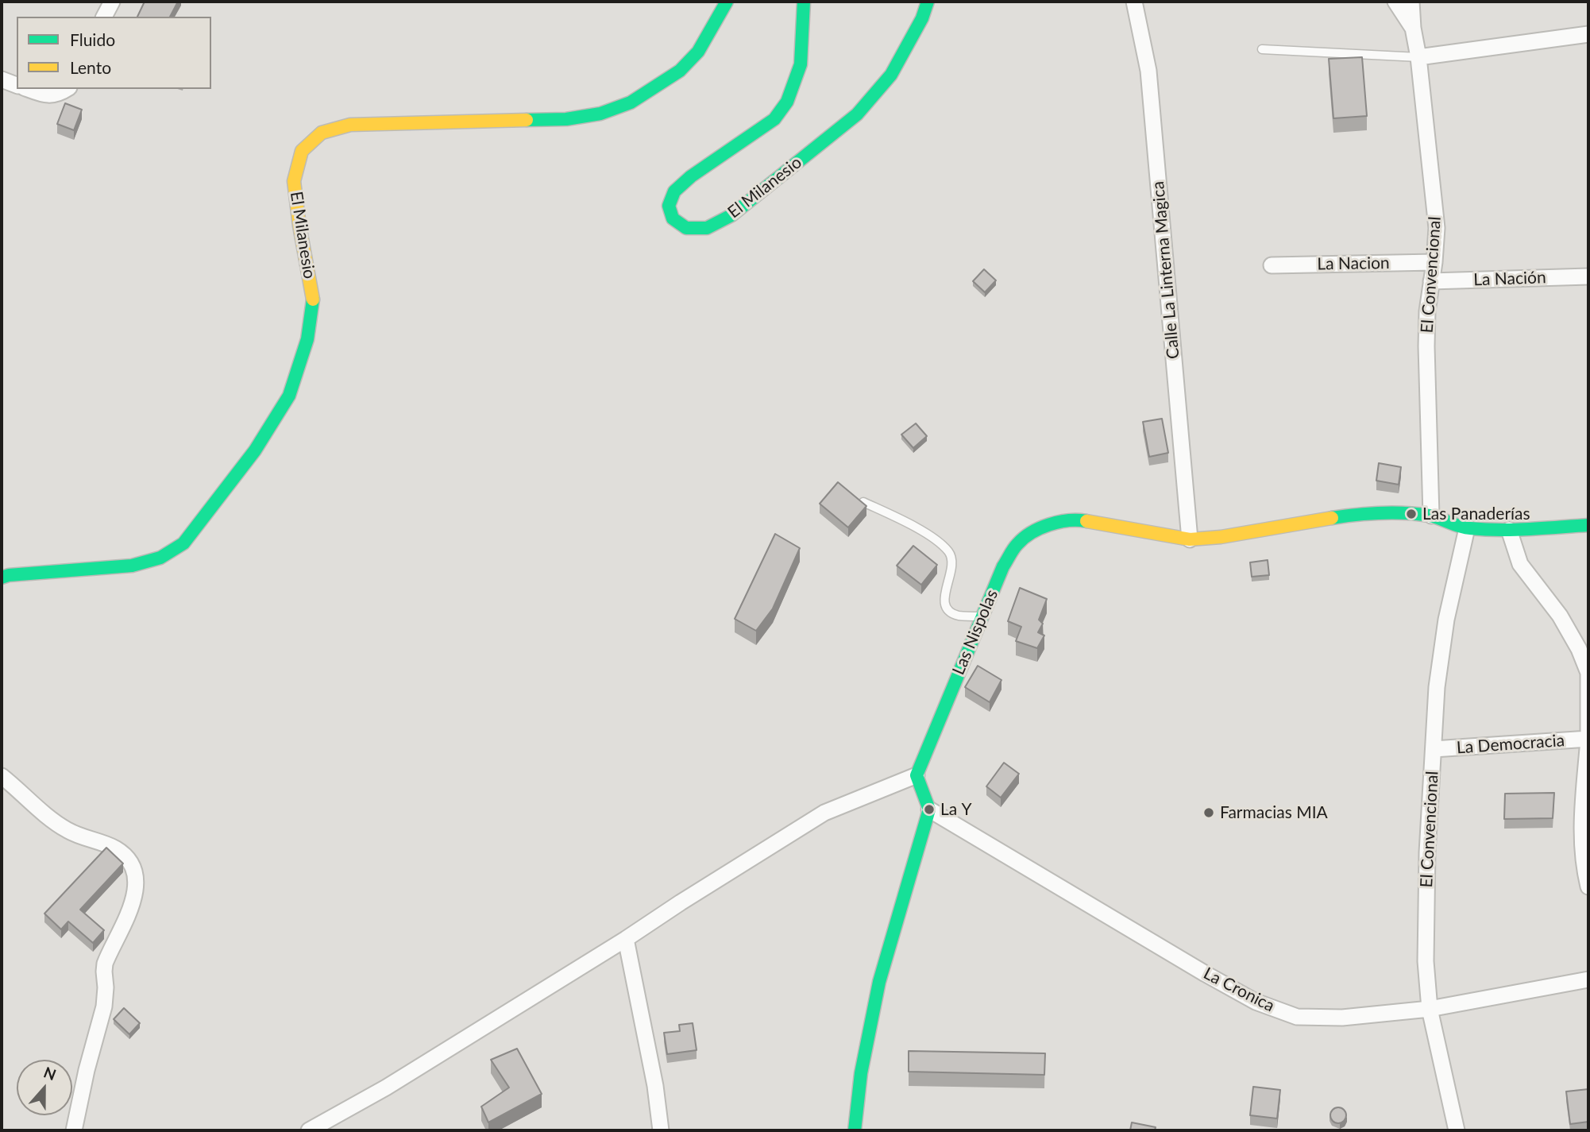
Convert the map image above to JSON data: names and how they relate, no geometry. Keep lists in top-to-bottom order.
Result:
{
  "streets": {
    "street": [
      "El Milanesio",
      "La Nacion",
      "Calle La Linterna Magica",
      "El Convencional",
      "La Nación",
      "Las Nispolas",
      "La Democracia",
      "La Cronica"
    ]
  },
  "crossings": [
    ["La Nacion", "El Convencional"],
    ["Calle La Linterna Magica", "Las Nispolas"],
    ["El Convencional", "La Nación"],
    ["El Convencional", "Las Nispolas"],
    ["El Convencional", "La Democracia"],
    ["El Convencional", "La Cronica"]
  ],
  "places": ["Las Panaderías", "La Y", "Farmacias MIA"],
  "legend": ["Fluido", "Lento"],
  "north": "top"
}
